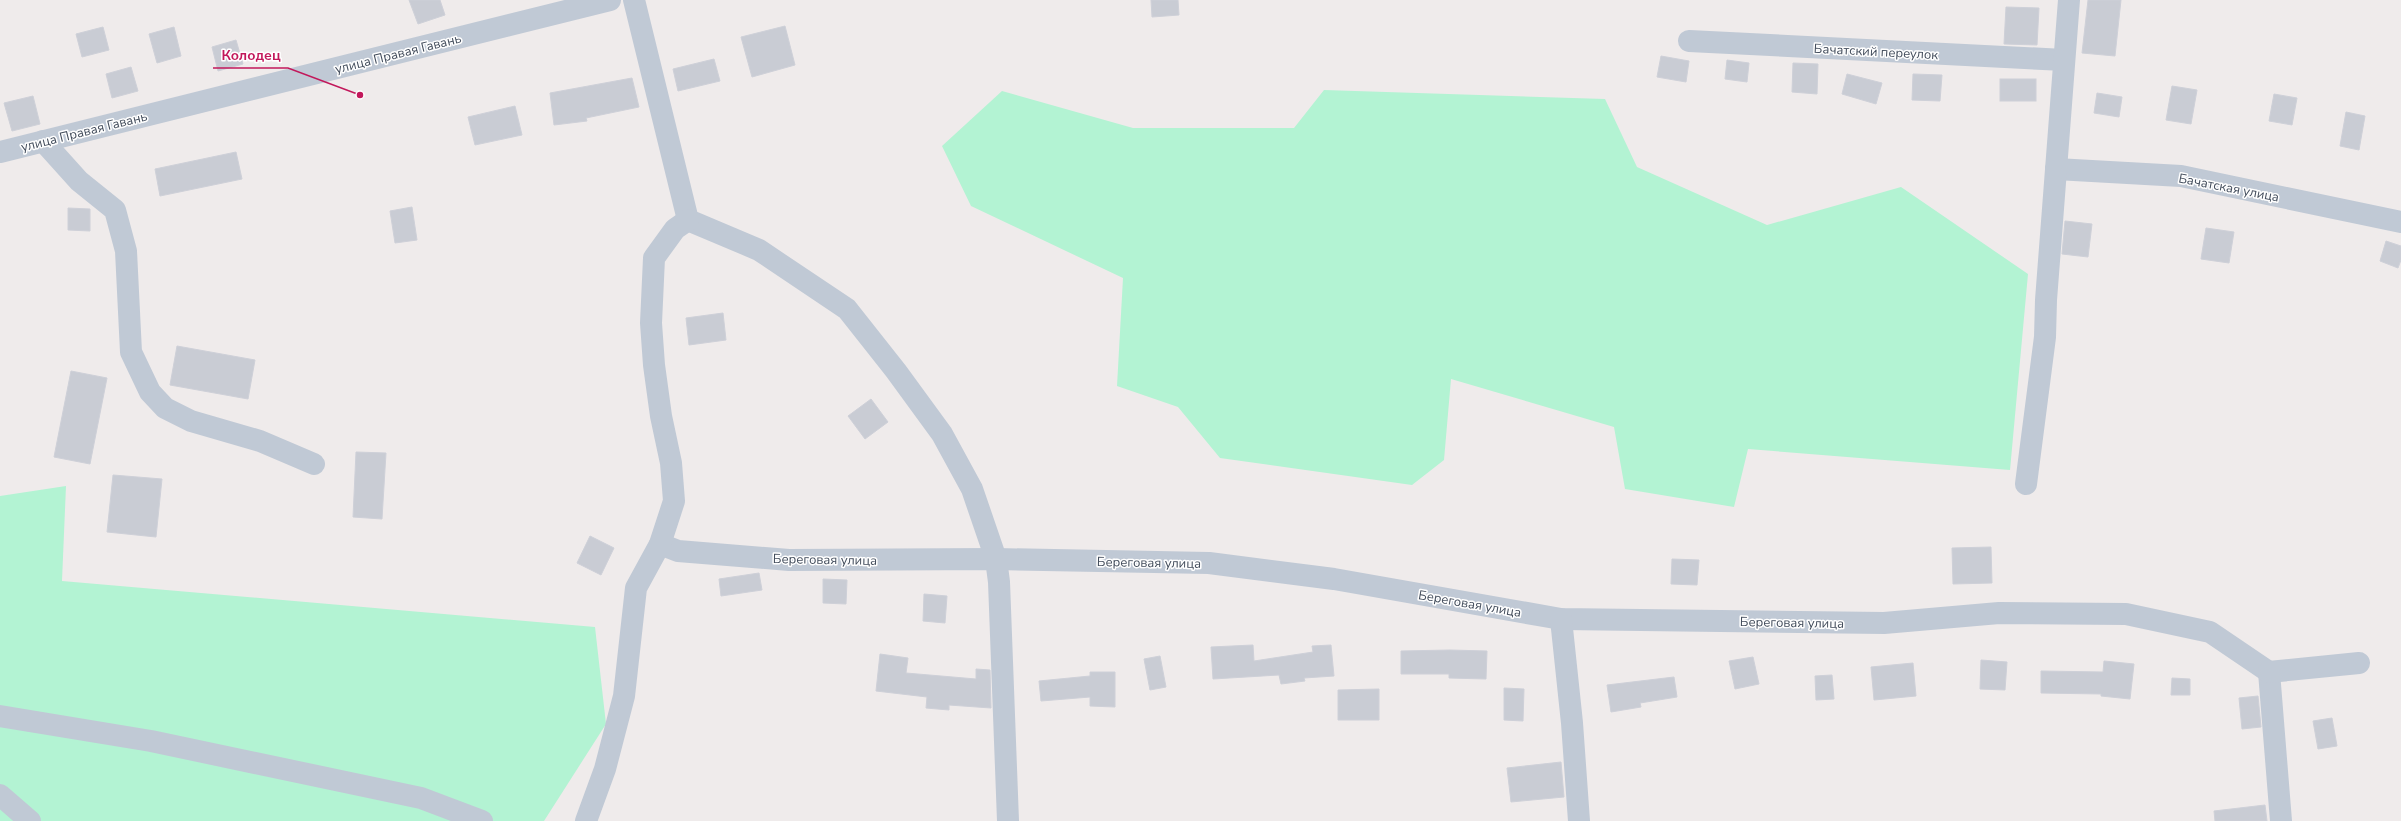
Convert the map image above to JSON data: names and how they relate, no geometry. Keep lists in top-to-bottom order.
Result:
{
  "streets": {
    "street": [
      "Бачатский переулок",
      "улица Правая Гавань",
      "Бачатская улица",
      "Береговая улица"
    ]
  },
  "places": ["Колодец"]
}
